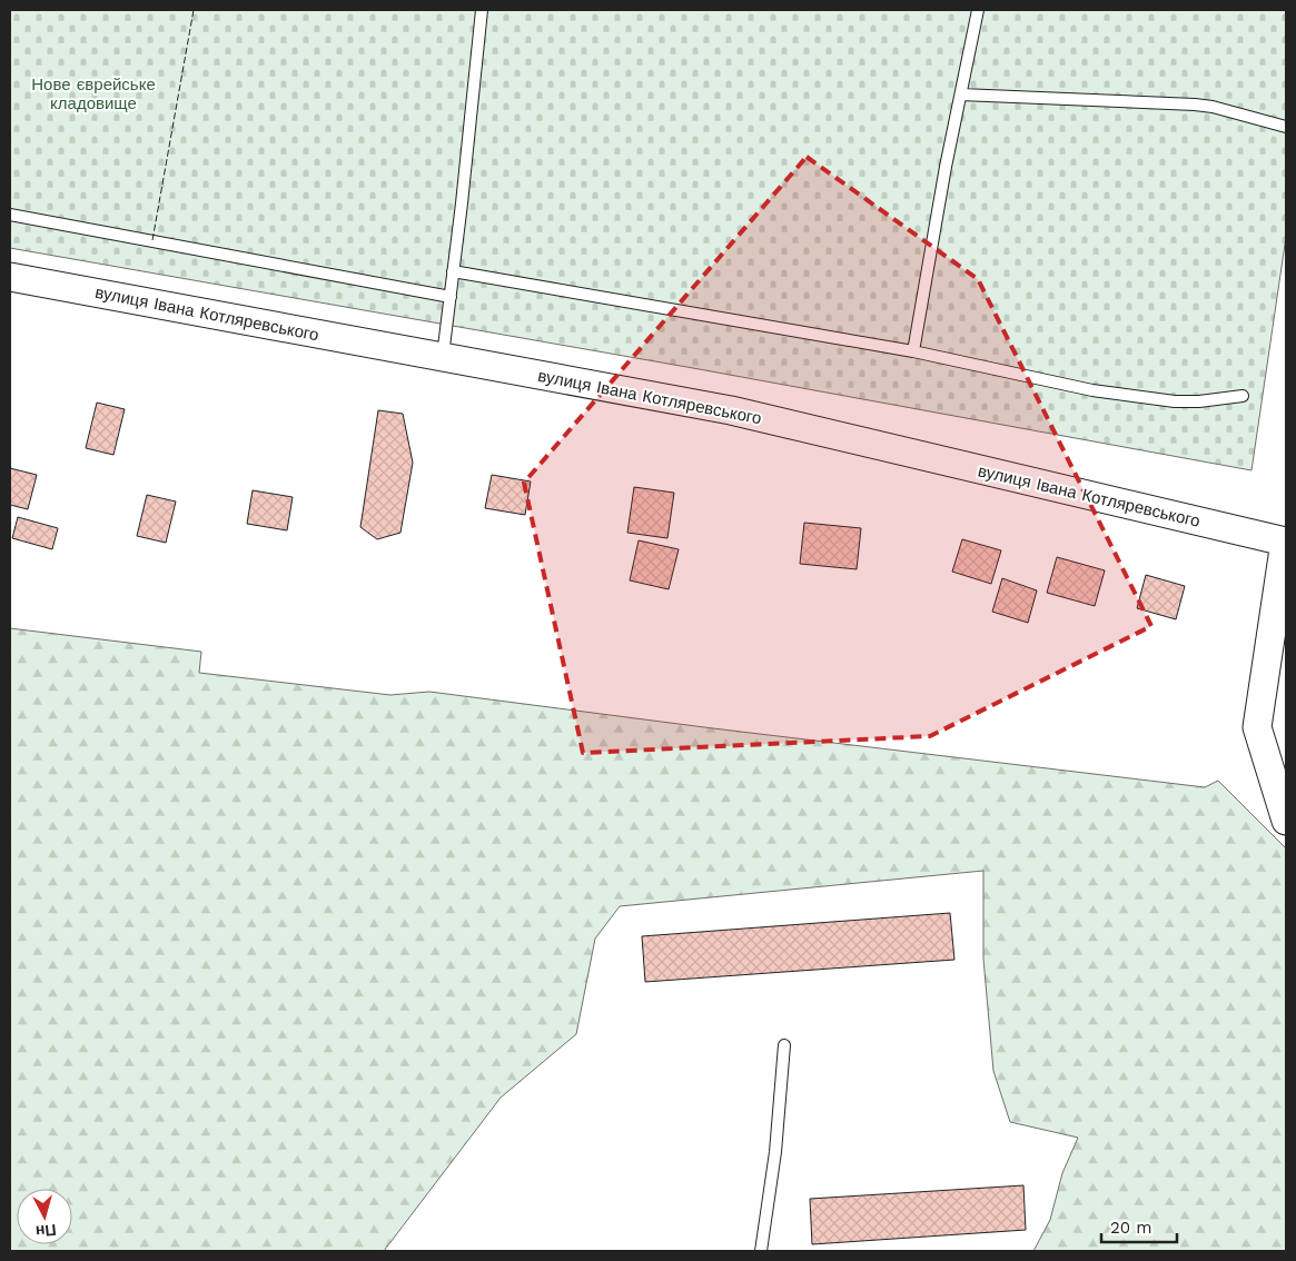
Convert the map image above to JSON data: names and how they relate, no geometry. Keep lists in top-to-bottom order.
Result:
{
  "streets": {
    "street": ["вулиця Івана Котляревського"]
  },
  "parks": ["Нове єврейське кладовище"],
  "scale_bar": "20 m",
  "north": "bottom"
}
